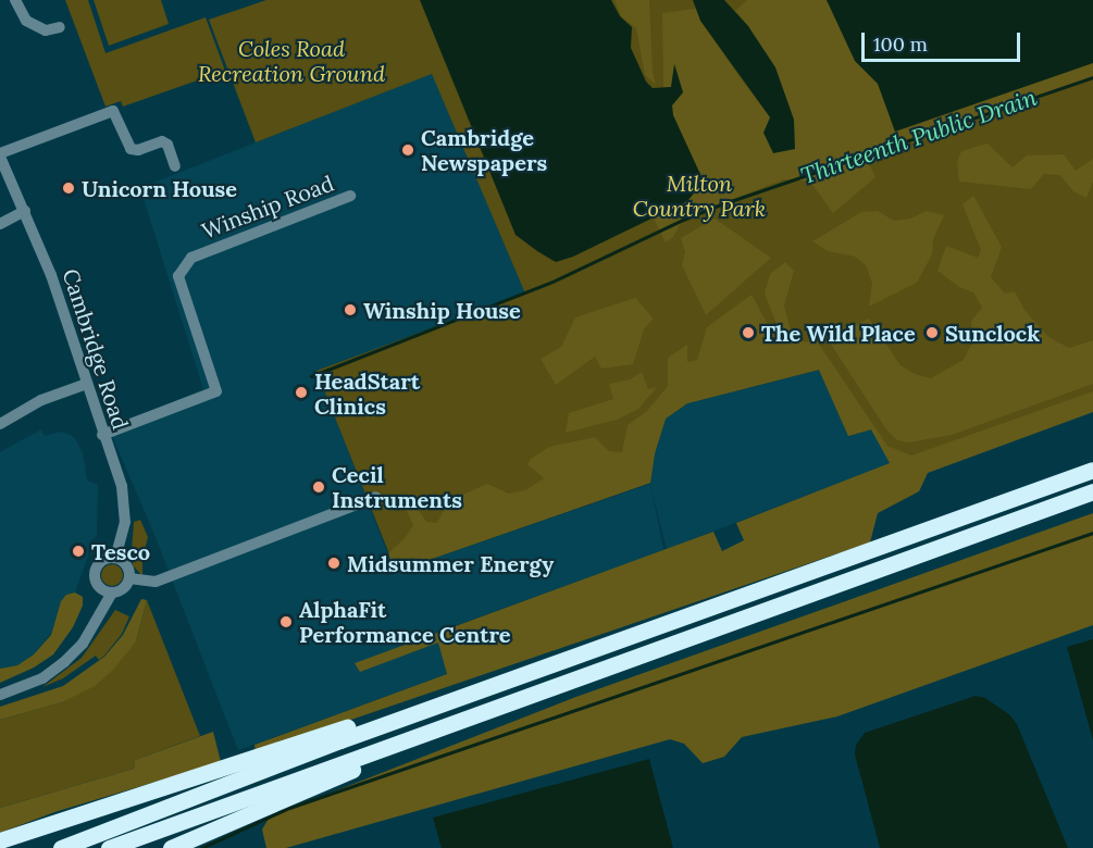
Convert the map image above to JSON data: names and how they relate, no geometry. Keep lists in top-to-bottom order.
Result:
{
  "streets": {
    "street": ["Winship Road", "Cambridge Road"]
  },
  "crossings": [
    ["Winship Road", "Cambridge Road"]
  ],
  "water": ["Thirteenth Public Drain"],
  "parks": ["Coles Road Recreation Ground", "Milton Country Park"],
  "places": [
    "Cambridge Newspapers",
    "Unicorn House",
    "Winship House",
    "The Wild Place",
    "Sunclock",
    "HeadStart Clinics",
    "Cecil Instruments",
    "Tesco",
    "Midsummer Energy",
    "AlphaFit Performance Centre"
  ],
  "scale_bar": "100 m"
}
